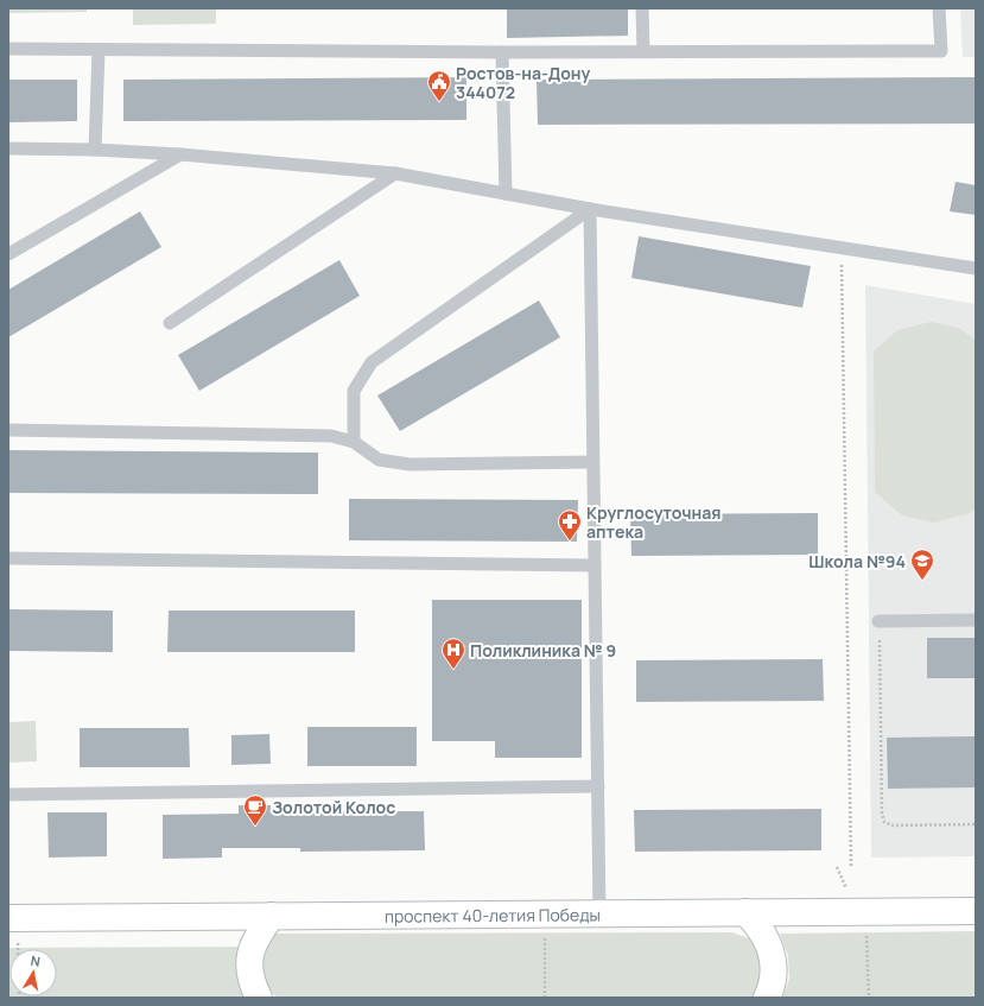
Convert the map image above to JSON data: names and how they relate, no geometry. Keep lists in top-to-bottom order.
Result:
{
  "streets": {
    "main road": ["проспект 40-летия Победы"]
  },
  "places": {
    "public building": ["Ростов-на-Дону 344072"],
    "pharmacy": ["Круглосуточная аптека"],
    "school or university": ["Школа №94"],
    "hospital": ["Поликлиника № 9"],
    "cafe": ["Золотой Колос"]
  },
  "north": "top"
}
